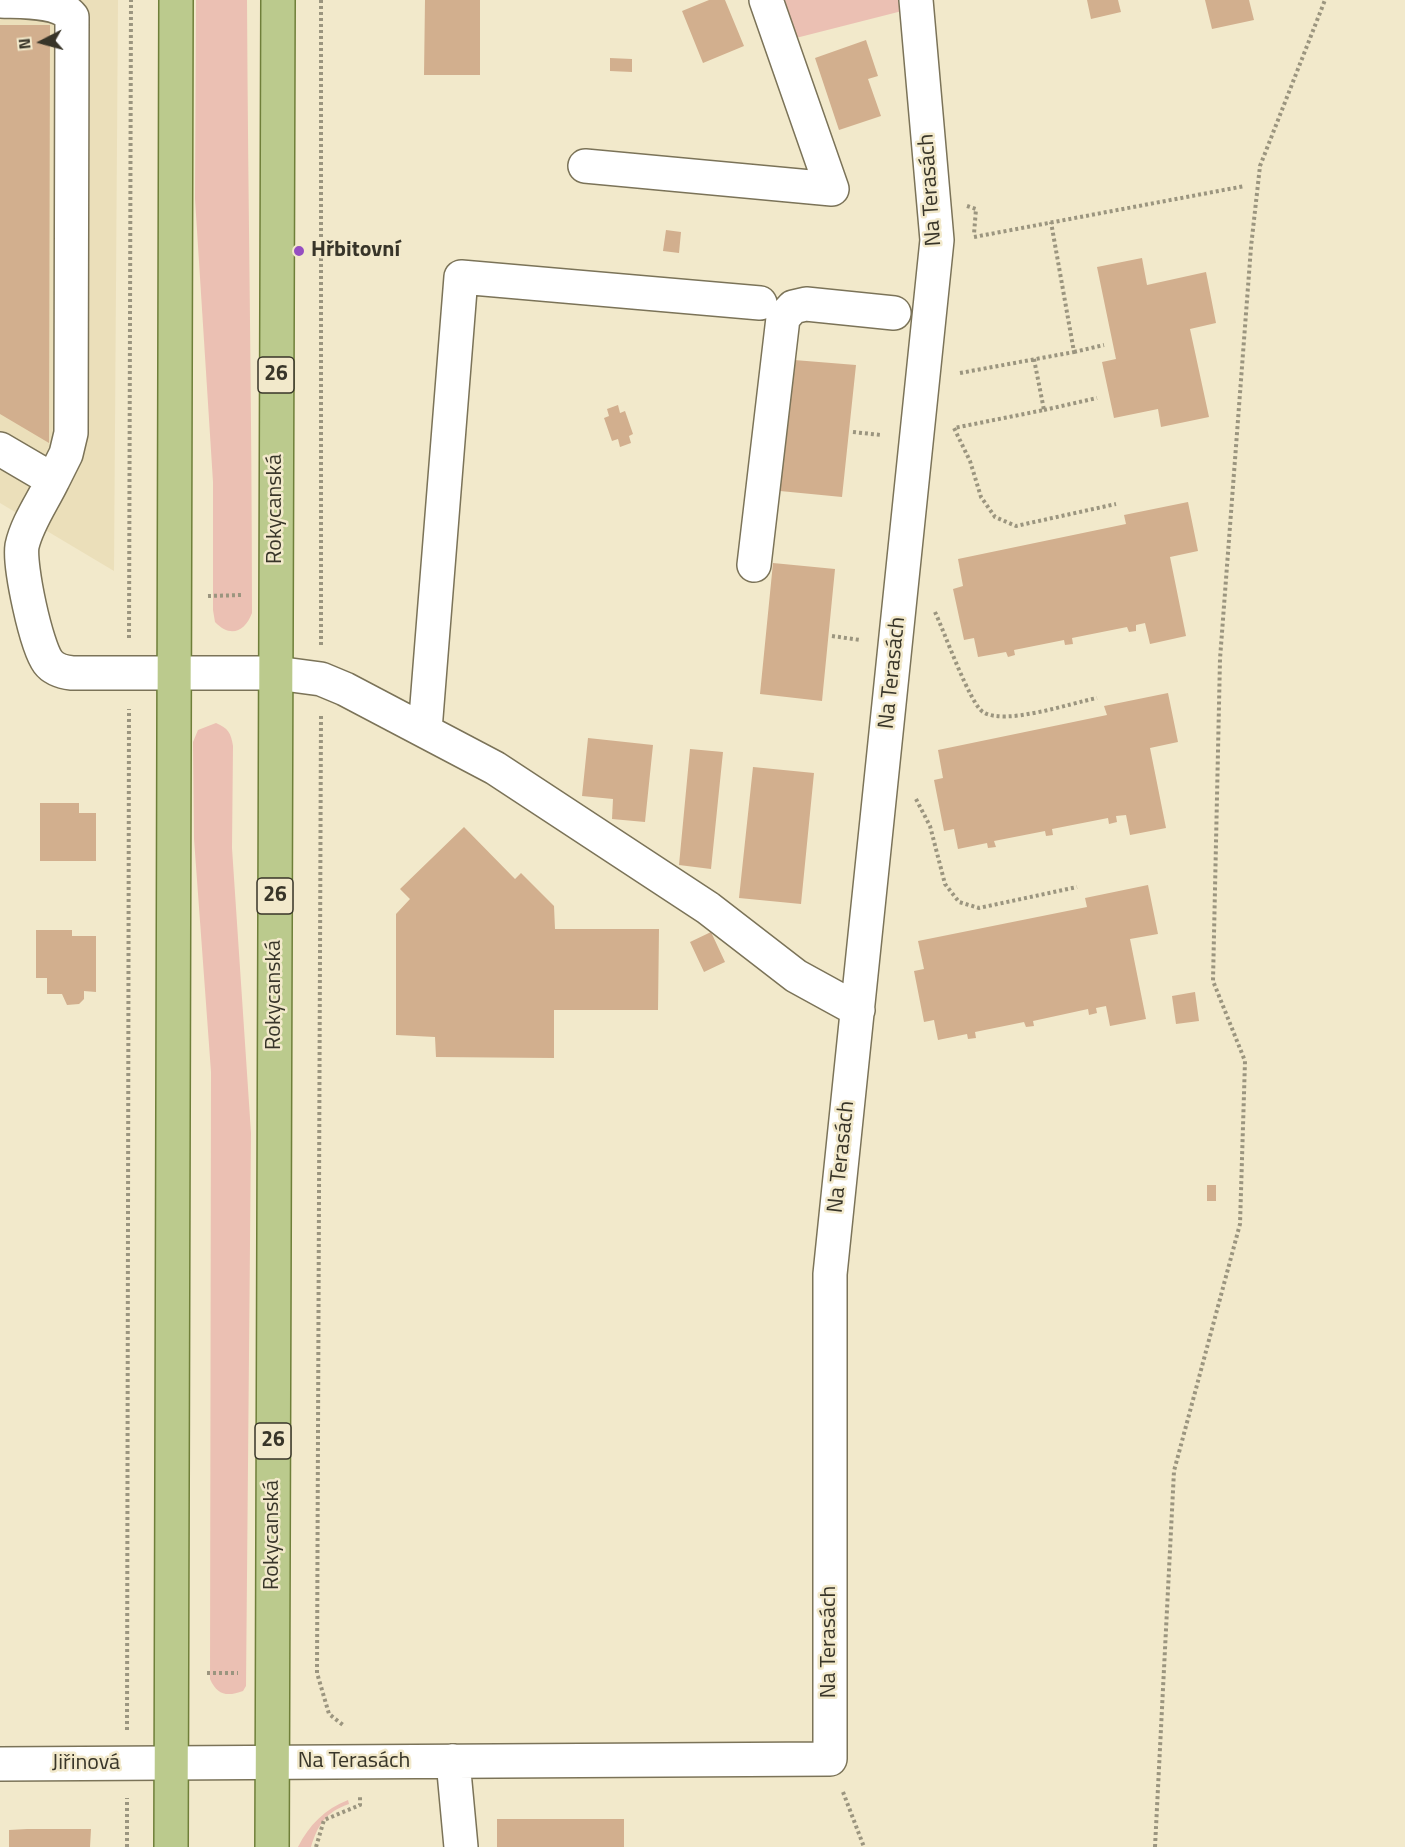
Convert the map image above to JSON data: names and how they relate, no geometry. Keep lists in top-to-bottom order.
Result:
{
  "streets": {
    "main road": ["26", "Rokycanská"],
    "street": ["Na Terasách", "Jiřinová"]
  },
  "crossings": [
    ["Na Terasách", "Rokycanská"],
    ["Na Terasách", "Jiřinová"]
  ],
  "places": ["Hřbitovní"],
  "north": "left"
}
